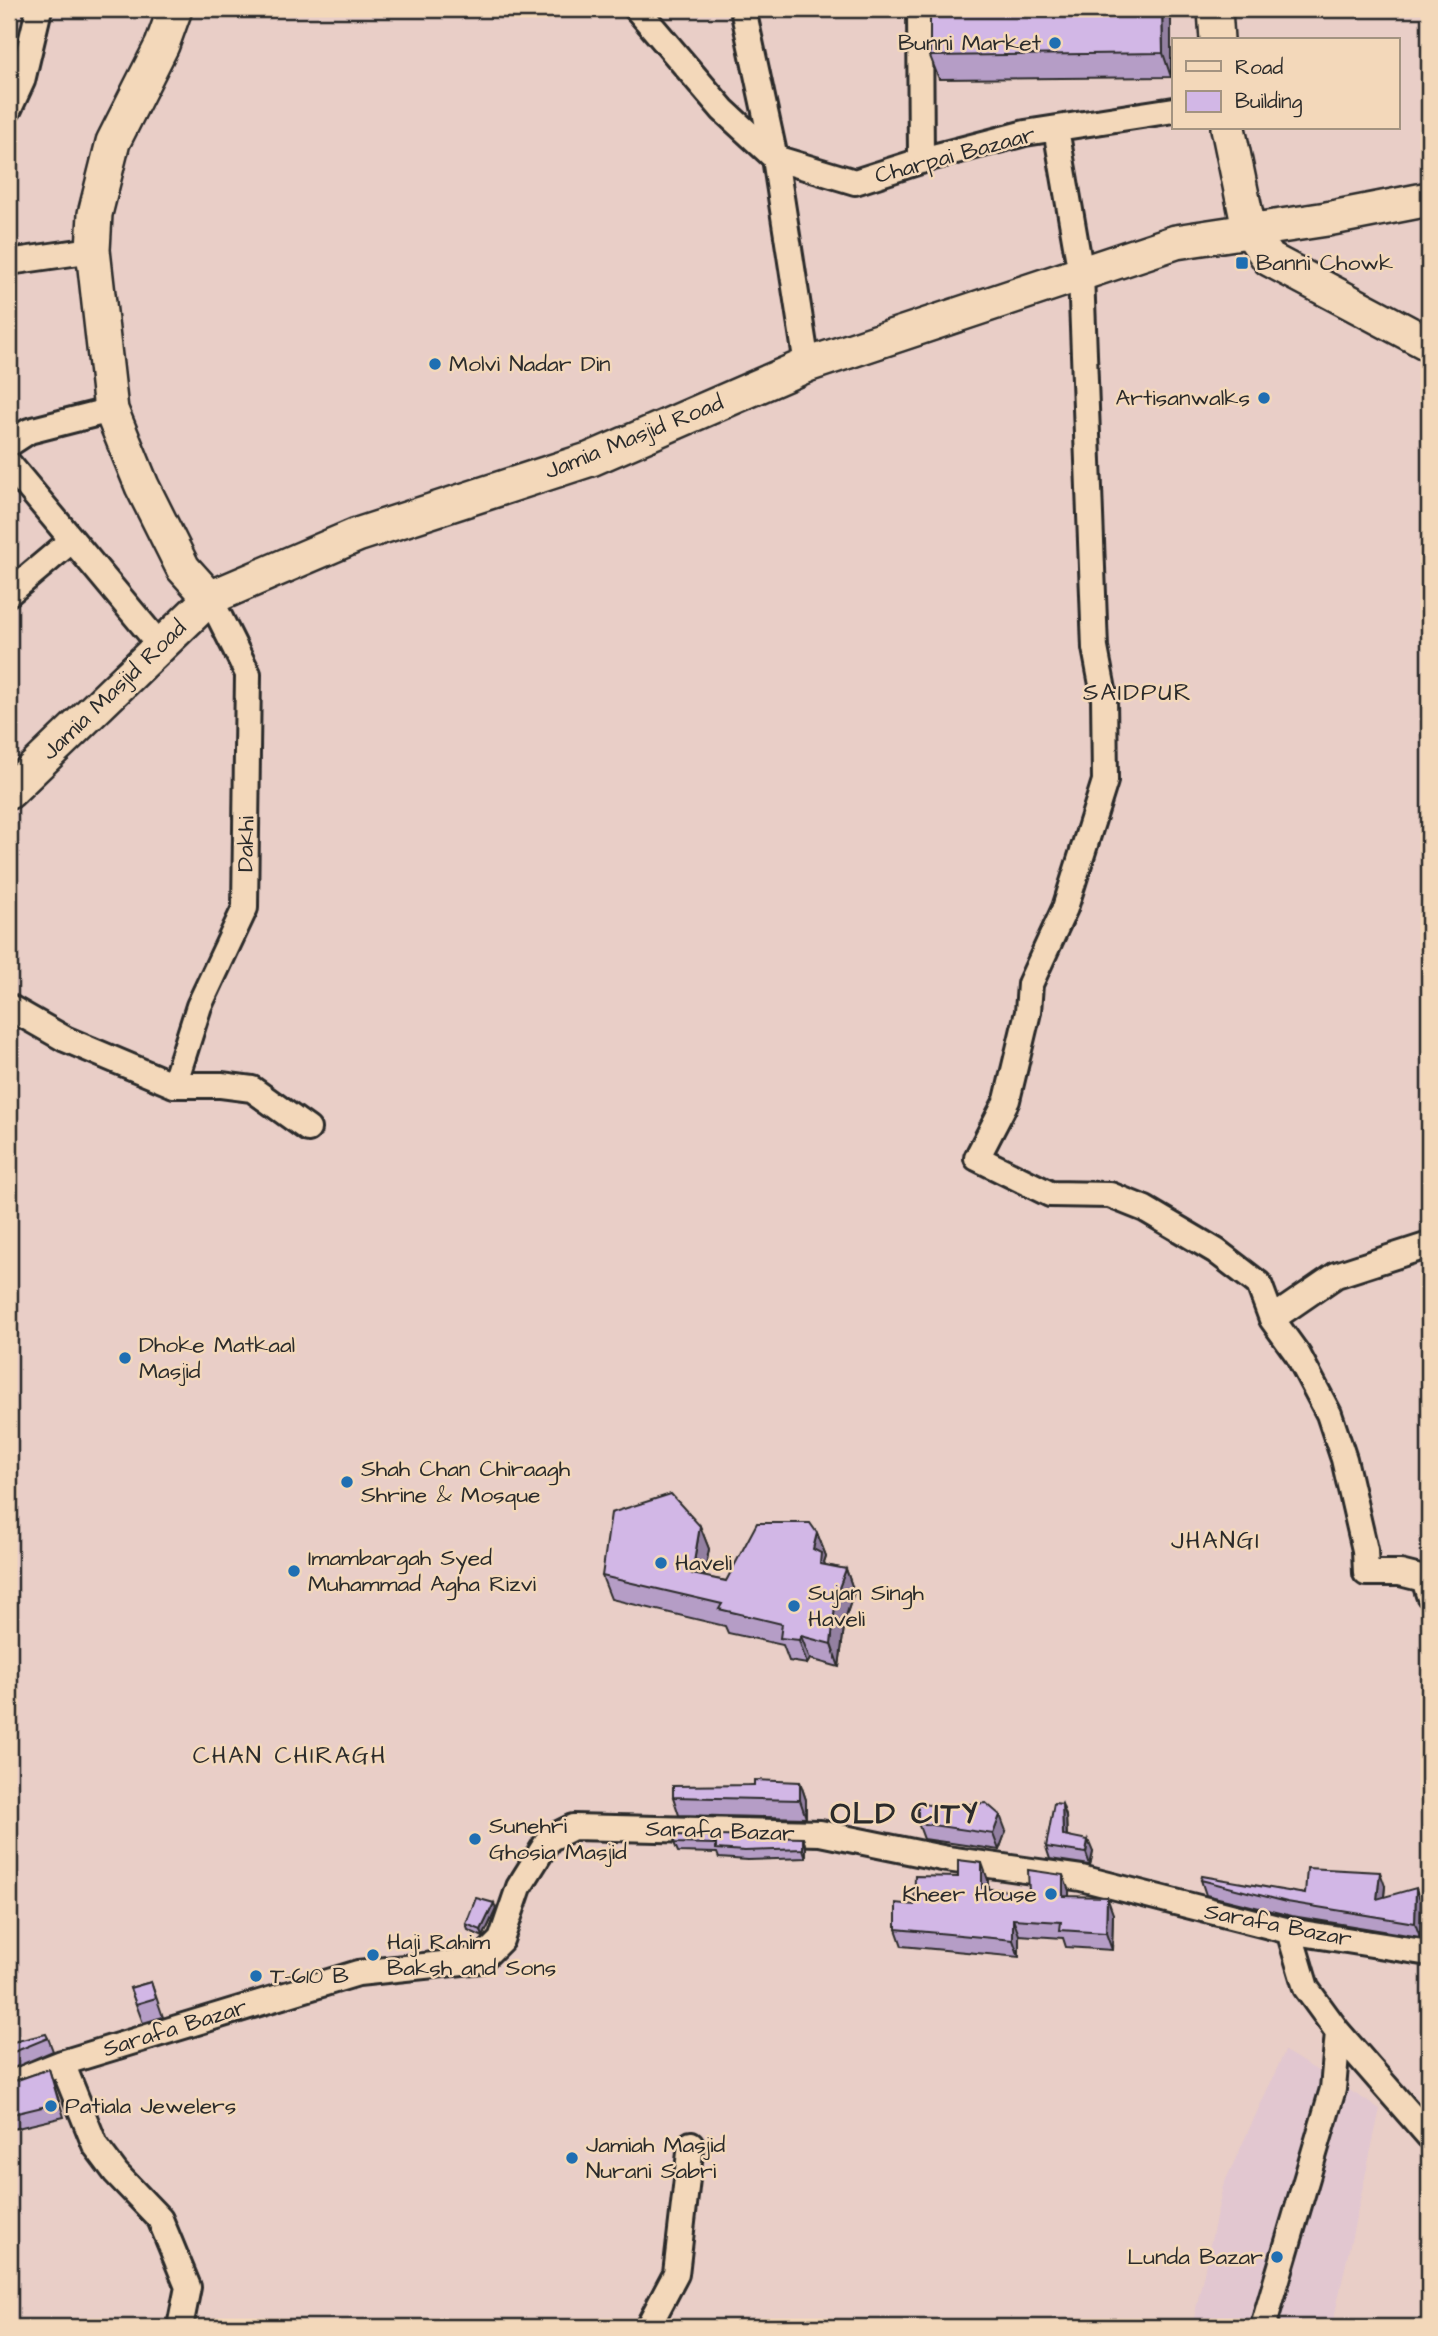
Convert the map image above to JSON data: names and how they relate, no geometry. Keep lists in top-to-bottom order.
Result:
{
  "streets": {
    "street": [
      "Charpai Bazaar",
      "Jamia Masjid Road",
      "Dakhi",
      "Sarafa Bazar"
    ]
  },
  "crossings": [
    ["Jamia Masjid Road", "Dakhi"]
  ],
  "districts": [
    "SAIDPUR",
    "JHANGI",
    "CHAN CHIRAGH",
    "OLD CITY"
  ],
  "places": {
    "other": [
      "Bunni Market",
      "Molvi Nadar Din",
      "Artisanwalks",
      "Dhoke Matkaal Masjid",
      "Shah Chan Chiraagh Shrine & Mosque",
      "Haveli",
      "Imambargah Syed Muhammad Agha Rizvi",
      "Sujan Singh Haveli",
      "Sunehri Ghosia Masjid",
      "Kheer House",
      "Haji Rahim Baksh and Sons",
      "T-610 B",
      "Patiala Jewelers",
      "Jamiah Masjid Nurani Sabri",
      "Lunda Bazar"
    ],
    "transit": ["Banni Chowk"]
  },
  "legend": ["Road", "Building"]
}
